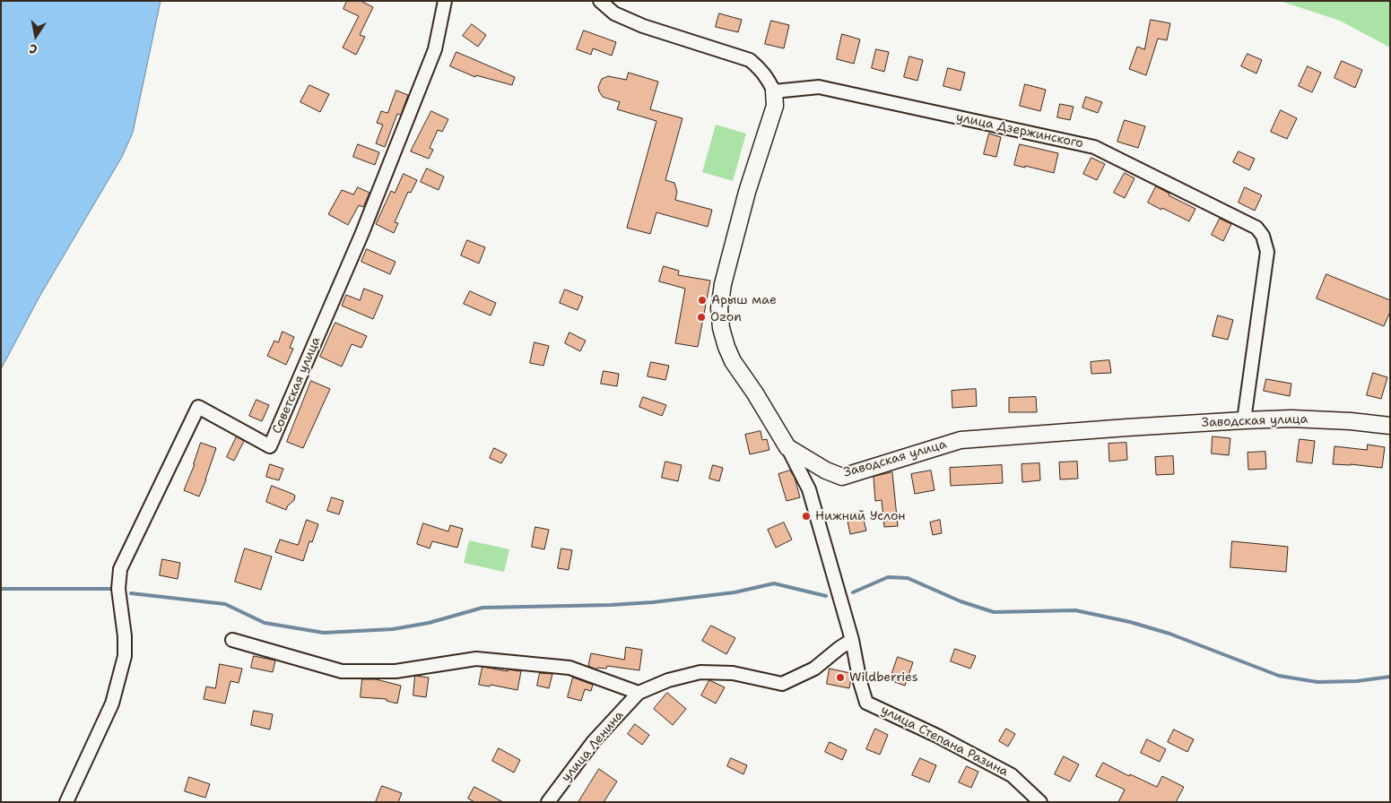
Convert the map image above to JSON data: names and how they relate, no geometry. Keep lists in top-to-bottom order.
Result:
{
  "streets": {
    "street": [
      "улица Дзержинского",
      "Советская улица",
      "Заводская улица",
      "улица Степана Разина",
      "улица Ленина"
    ]
  },
  "crossings": [
    ["улица Дзержинского", "Заводская улица"]
  ],
  "places": [
    "Арыш мае",
    "Ozon",
    "Нижний Услон",
    "Wildberries"
  ],
  "north": "bottom"
}
